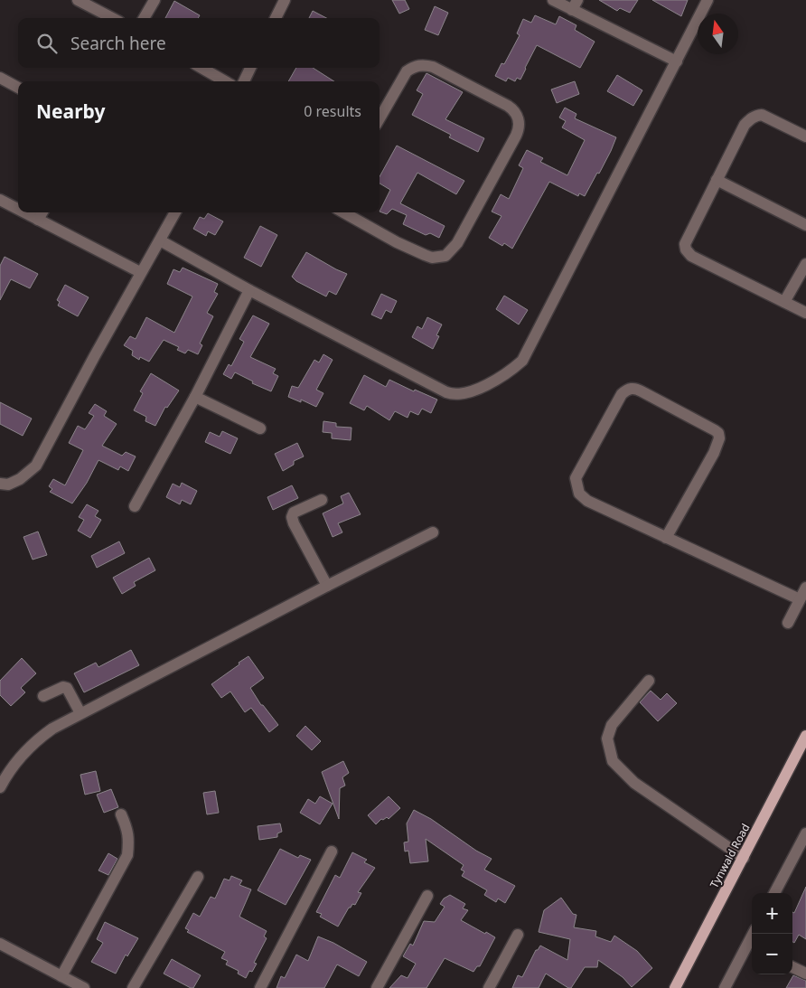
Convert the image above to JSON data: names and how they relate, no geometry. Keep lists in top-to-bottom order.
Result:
{
  "streets": {
    "main road": ["Tynwald Road"]
  },
  "north": "top",
  "page": {
    "search": "Search here",
    "heading": ["Nearby", "0 results"],
    "map_buttons": ["+", "−"]
  }
}
